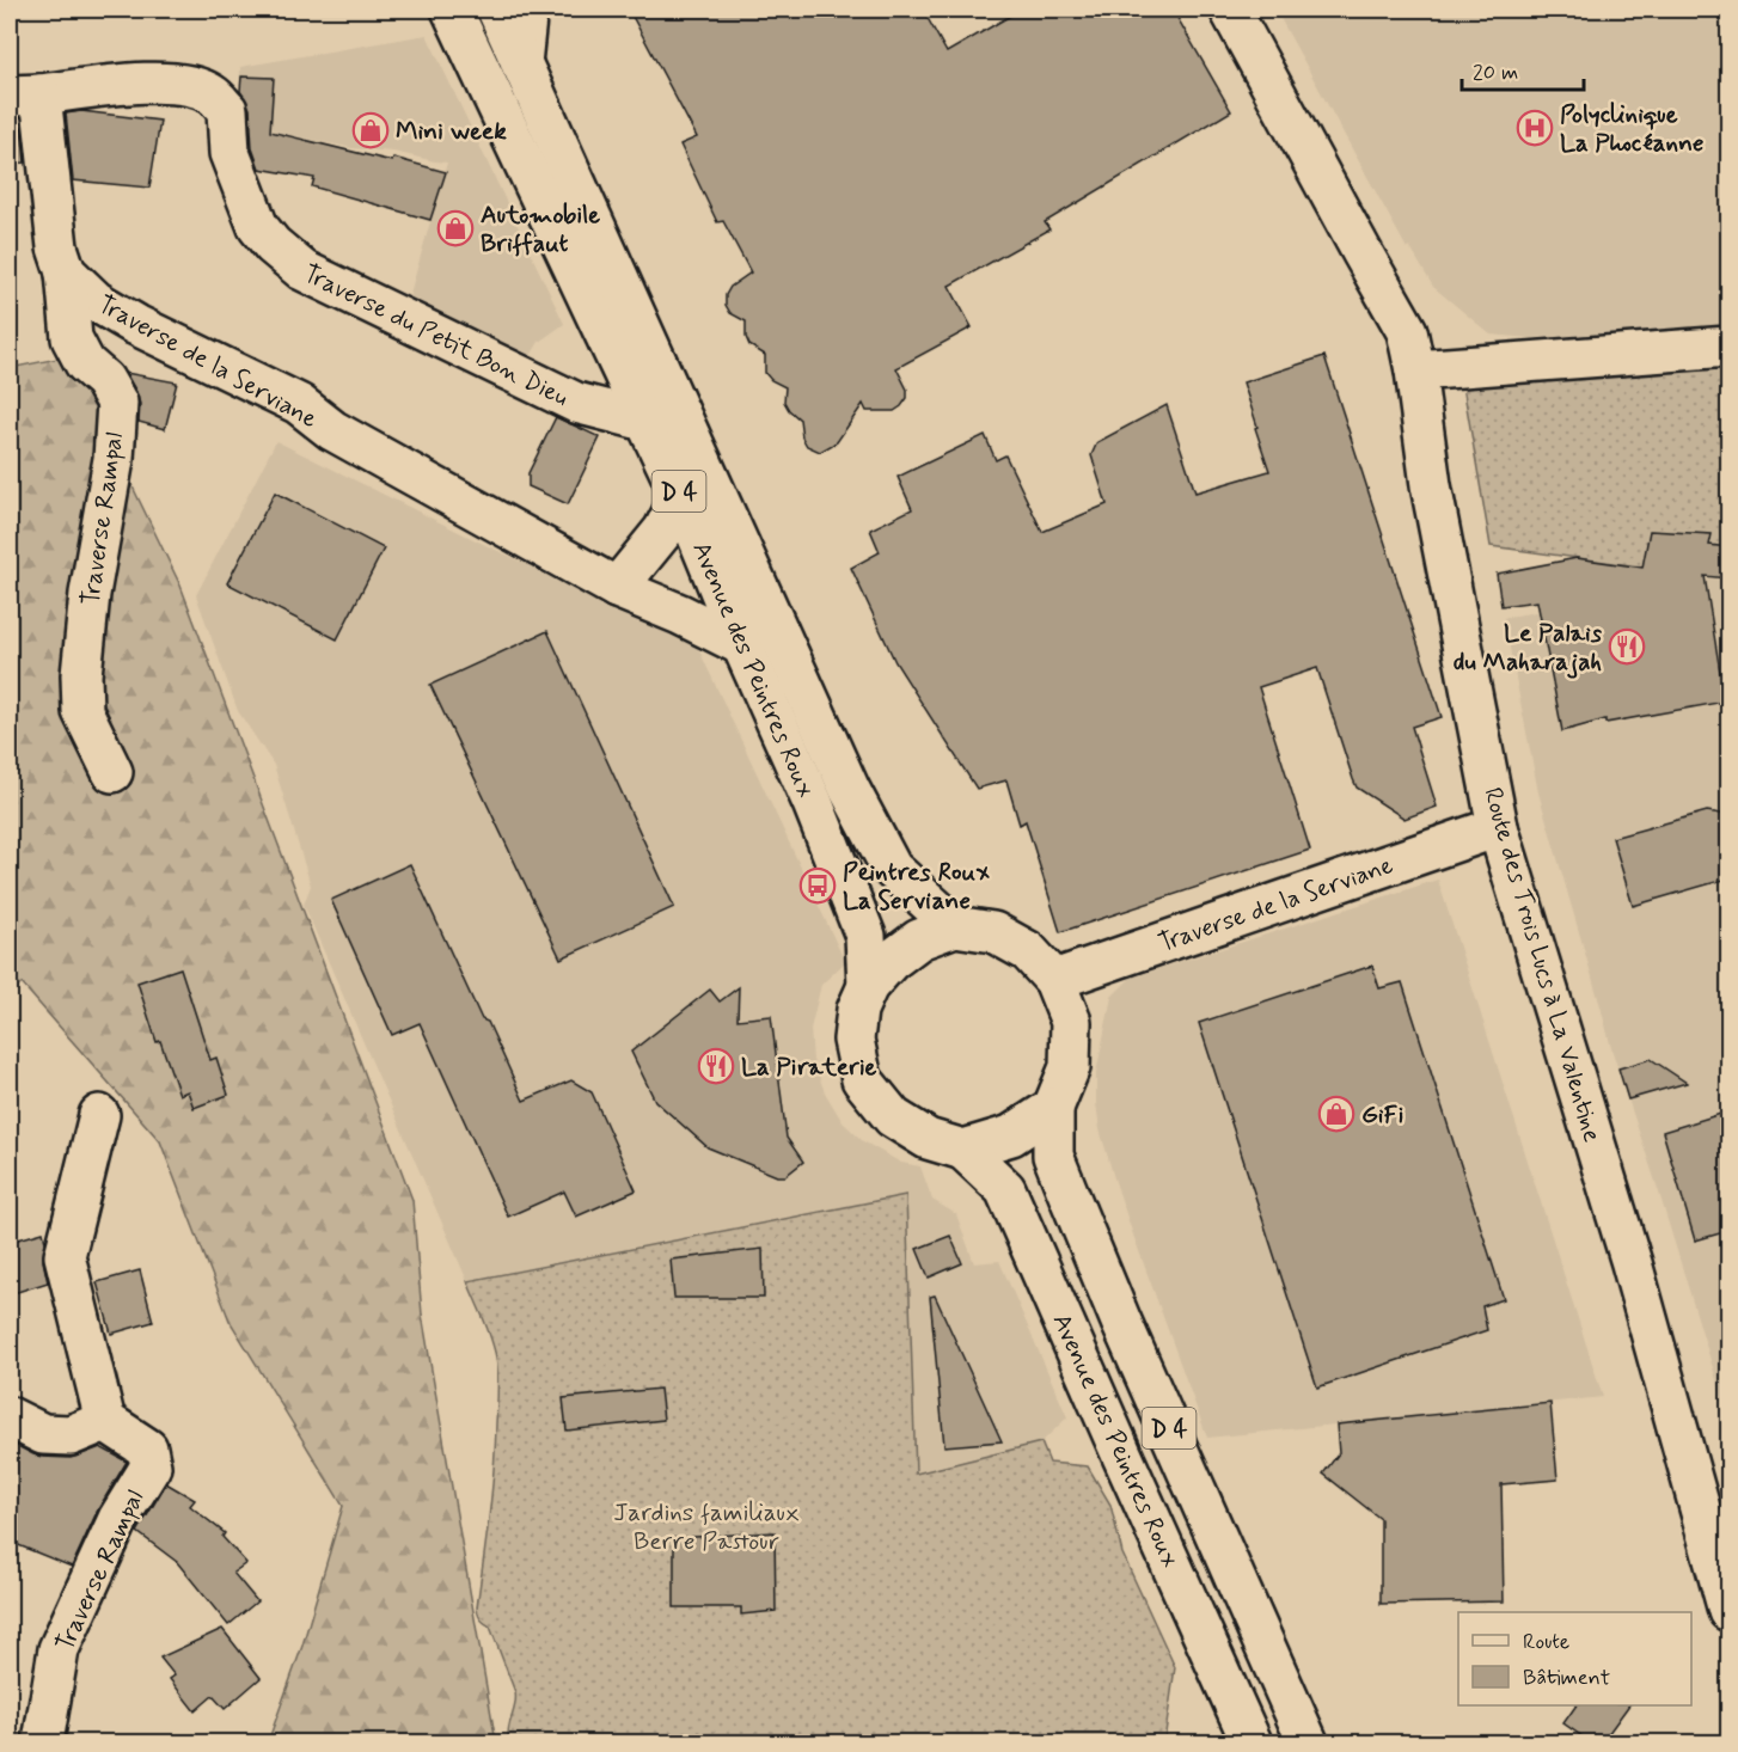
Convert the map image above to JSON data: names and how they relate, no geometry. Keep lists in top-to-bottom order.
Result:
{
  "streets": {
    "street": [
      "Traverse du Petit Bon Dieu",
      "Traverse de la Serviane",
      "D 4",
      "Traverse Rampal",
      "Avenue des Peintres Roux",
      "Route des Trois Lucs à La Valentine"
    ]
  },
  "crossings": [
    ["Traverse du Petit Bon Dieu", "Avenue des Peintres Roux"],
    ["Traverse de la Serviane", "Traverse Rampal"],
    ["Traverse de la Serviane", "Avenue des Peintres Roux"],
    ["Traverse de la Serviane", "Route des Trois Lucs à La Valentine"]
  ],
  "parks": ["Jardins familiaux Berre Pastour"],
  "places": {
    "hospital": ["Polyclinique La Phocéanne"],
    "shop": ["Mini week", "Automobile Briffaut", "GiFi"],
    "restaurant": ["Le Palais du Maharajah", "La Piraterie"],
    "bus stop": ["Peintres Roux La Serviane"]
  },
  "legend": ["Route", "Bâtiment"],
  "scale_bar": "20 m"
}
